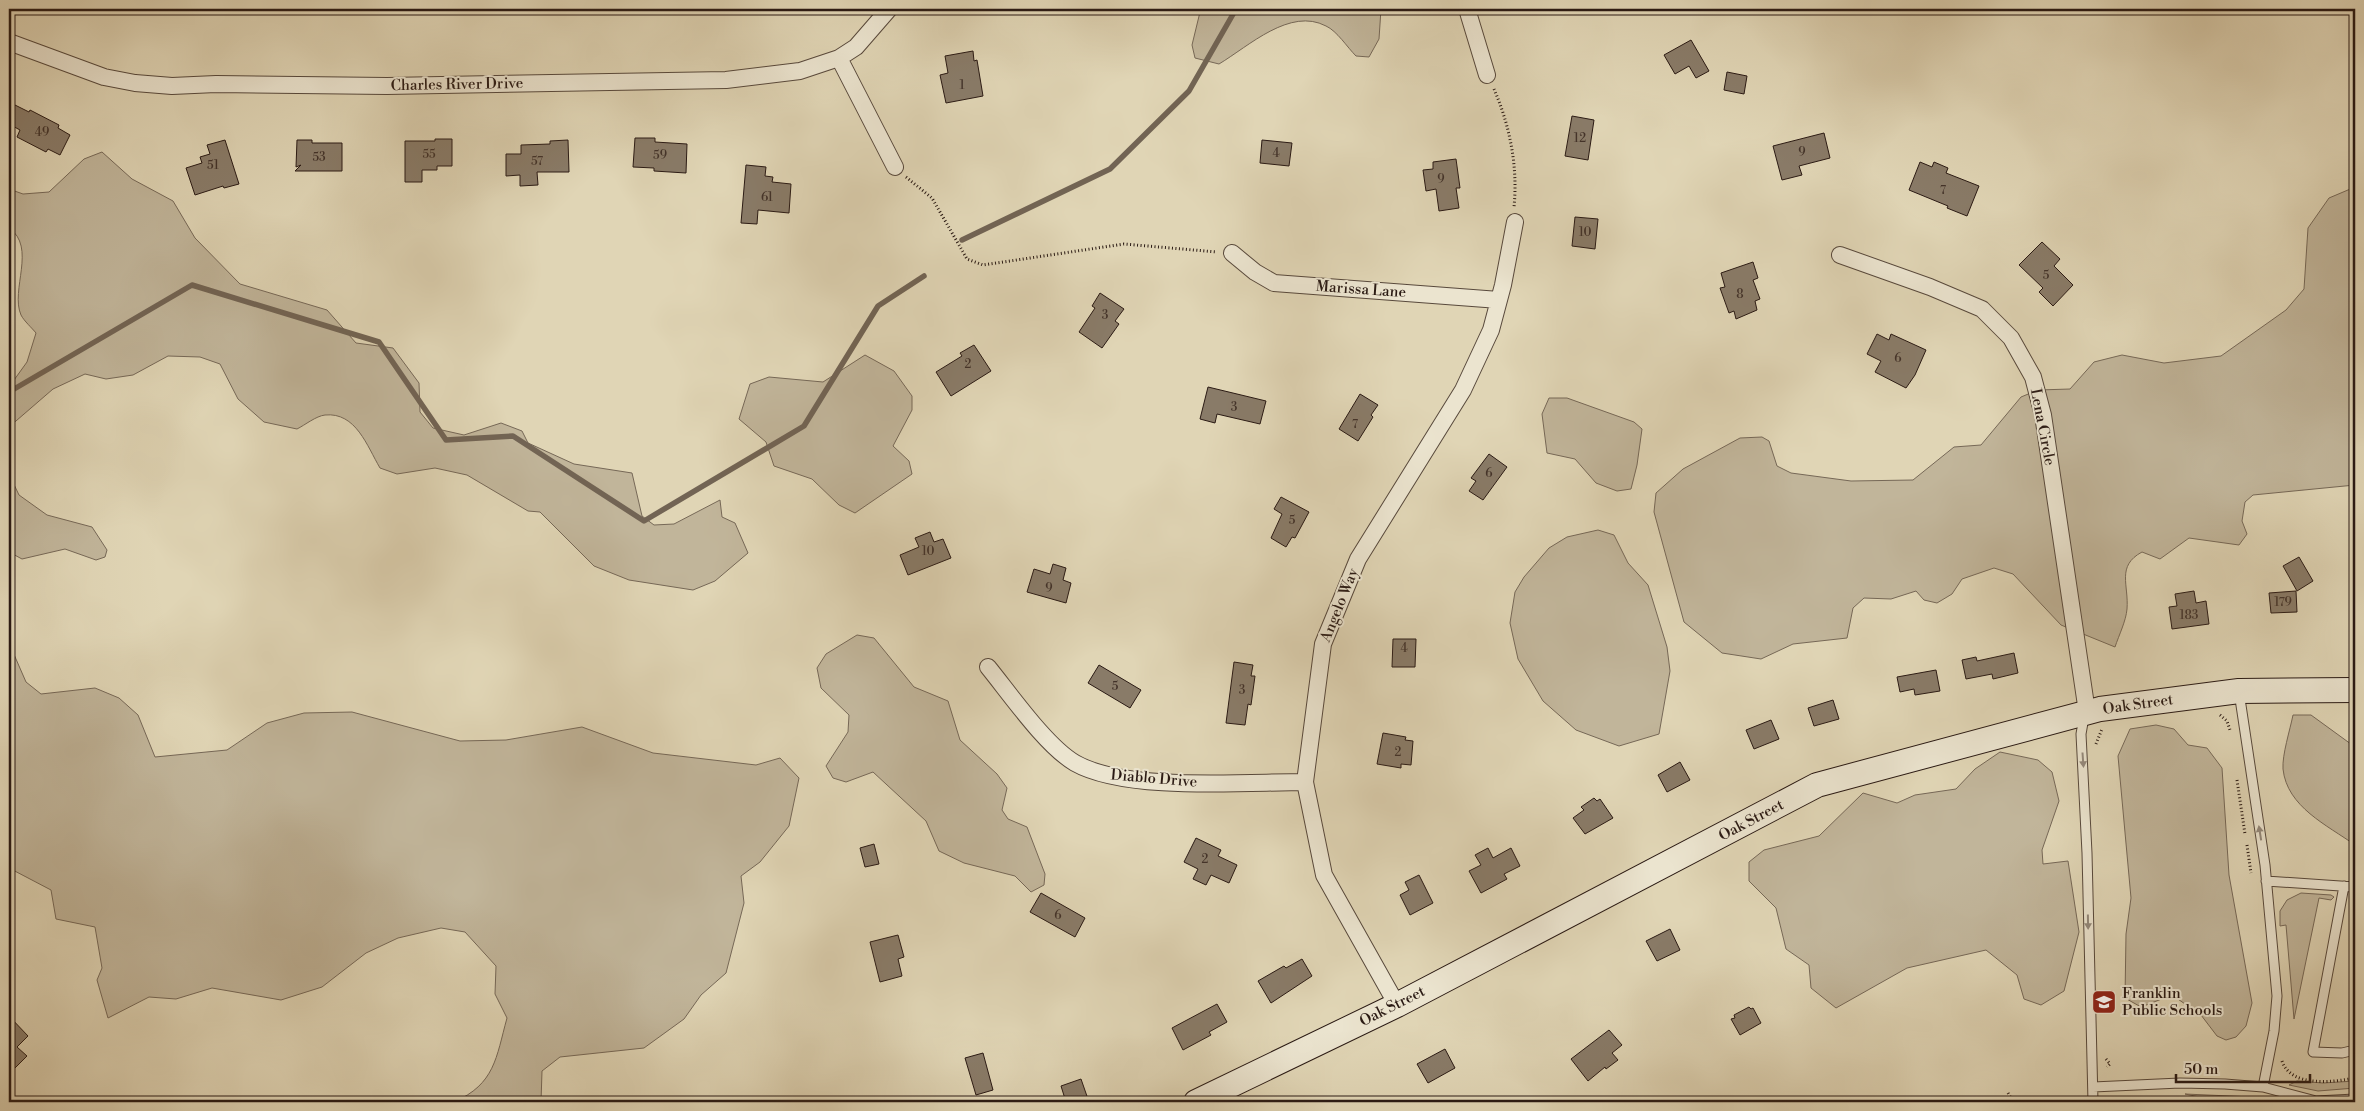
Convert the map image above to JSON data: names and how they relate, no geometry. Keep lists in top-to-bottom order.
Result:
{
  "streets": {
    "main road": ["Oak Street"],
    "street": [
      "Charles River Drive",
      "Marissa Lane",
      "Lena Circle",
      "Angelo Way",
      "Diablo Drive"
    ]
  },
  "crossings": [
    ["Marissa Lane", "Angelo Way"],
    ["Lena Circle", "Oak Street"],
    ["Angelo Way", "Oak Street"],
    ["Angelo Way", "Diablo Drive"]
  ],
  "places": {
    "school or university": ["Franklin Public Schools"]
  },
  "house_numbers": [
    "1",
    "49",
    "12",
    "9",
    "4",
    "55",
    "59",
    "53",
    "57",
    "51",
    "9",
    "7",
    "61",
    "10",
    "5",
    "8",
    "3",
    "6",
    "2",
    "3",
    "7",
    "6",
    "5",
    "10",
    "9",
    "179",
    "183",
    "4",
    "5",
    "3",
    "2",
    "2",
    "6"
  ],
  "scale_bar": "50 m"
}
